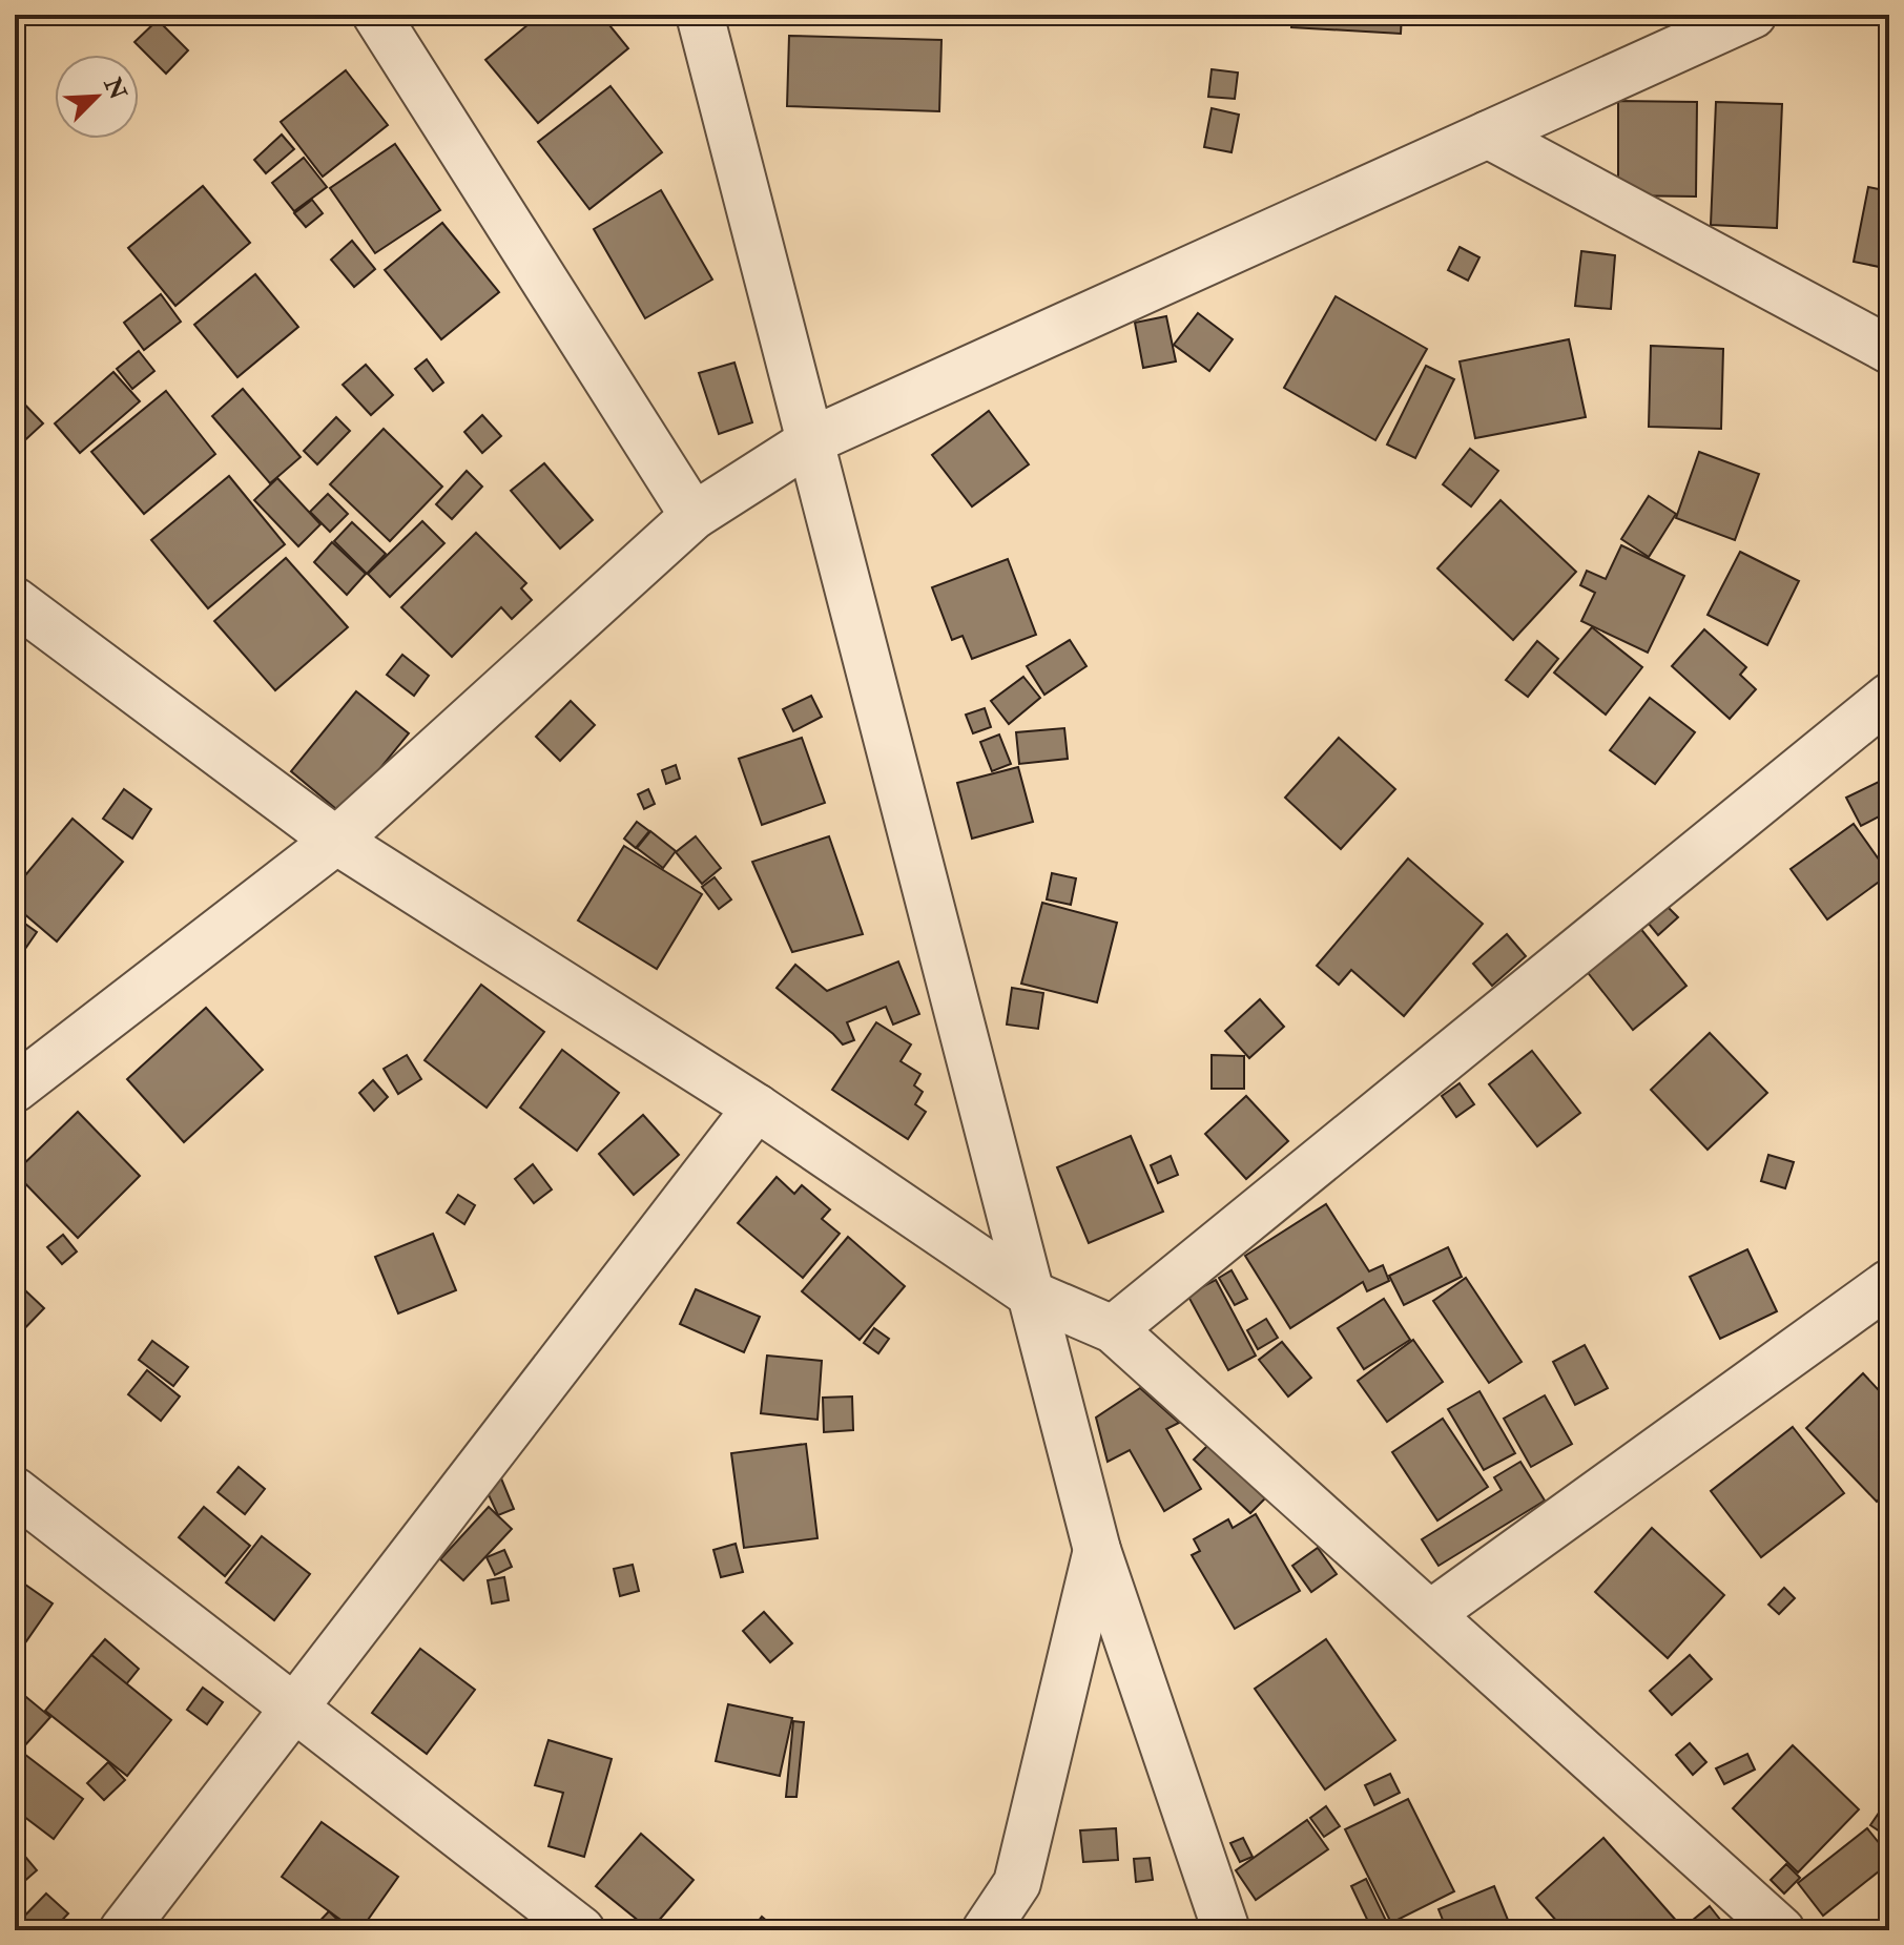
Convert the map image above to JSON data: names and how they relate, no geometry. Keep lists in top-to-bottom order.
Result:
{
  "north": "top right"
}
